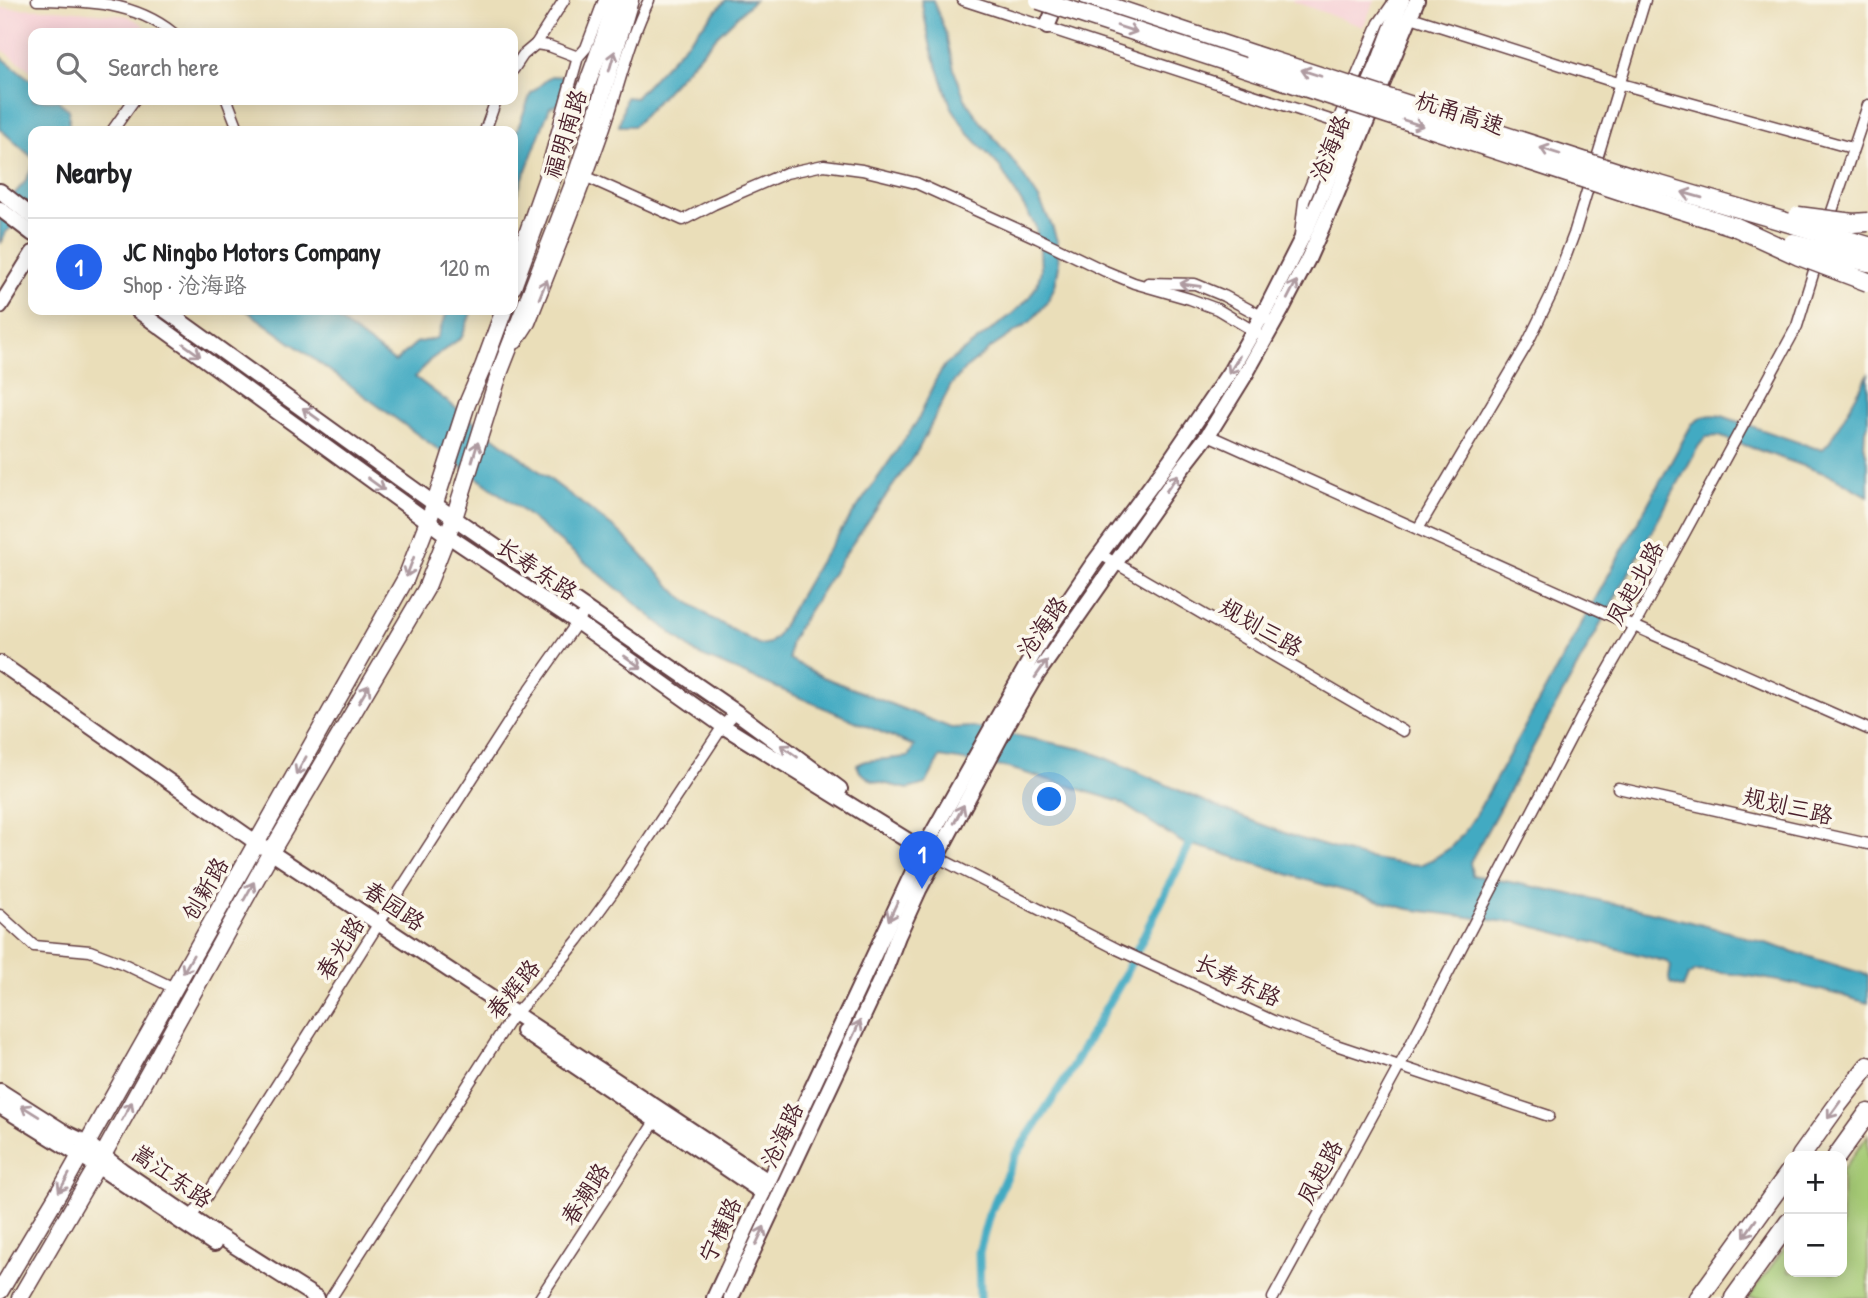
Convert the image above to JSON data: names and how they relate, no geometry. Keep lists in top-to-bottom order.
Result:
{
  "streets": {
    "highway": ["杭甬高速"],
    "main road": [
      "福明南路",
      "沧海路",
      "长寿东路",
      "创新路",
      "春园路",
      "嵩江东路",
      "宁横路"
    ],
    "street": [
      "凤起北路",
      "规划三路",
      "春光路",
      "春辉路",
      "凤起路",
      "春潮路"
    ]
  },
  "crossings": [
    ["福明南路", "长寿东路"],
    ["福明南路", "创新路"],
    ["沧海路", "长寿东路"],
    ["沧海路", "规划三路"],
    ["沧海路", "春园路"],
    ["沧海路", "宁横路"],
    ["长寿东路", "凤起北路"],
    ["长寿东路", "创新路"],
    ["长寿东路", "春光路"],
    ["长寿东路", "春辉路"],
    ["长寿东路", "凤起路"],
    ["凤起北路", "凤起路"],
    ["创新路", "春园路"],
    ["创新路", "嵩江东路"],
    ["春园路", "春光路"],
    ["春园路", "春辉路"],
    ["春园路", "春潮路"],
    ["春园路", "宁横路"],
    ["春光路", "嵩江东路"]
  ],
  "page": {
    "search": "Search here",
    "heading": "Nearby",
    "list": [
      {
        "mark": "1",
        "name": "JC Ningbo Motors Company",
        "note": "Shop · 沧海路",
        "value": "120 m"
      }
    ],
    "pins": "1",
    "map_buttons": ["+", "−"]
  }
}
